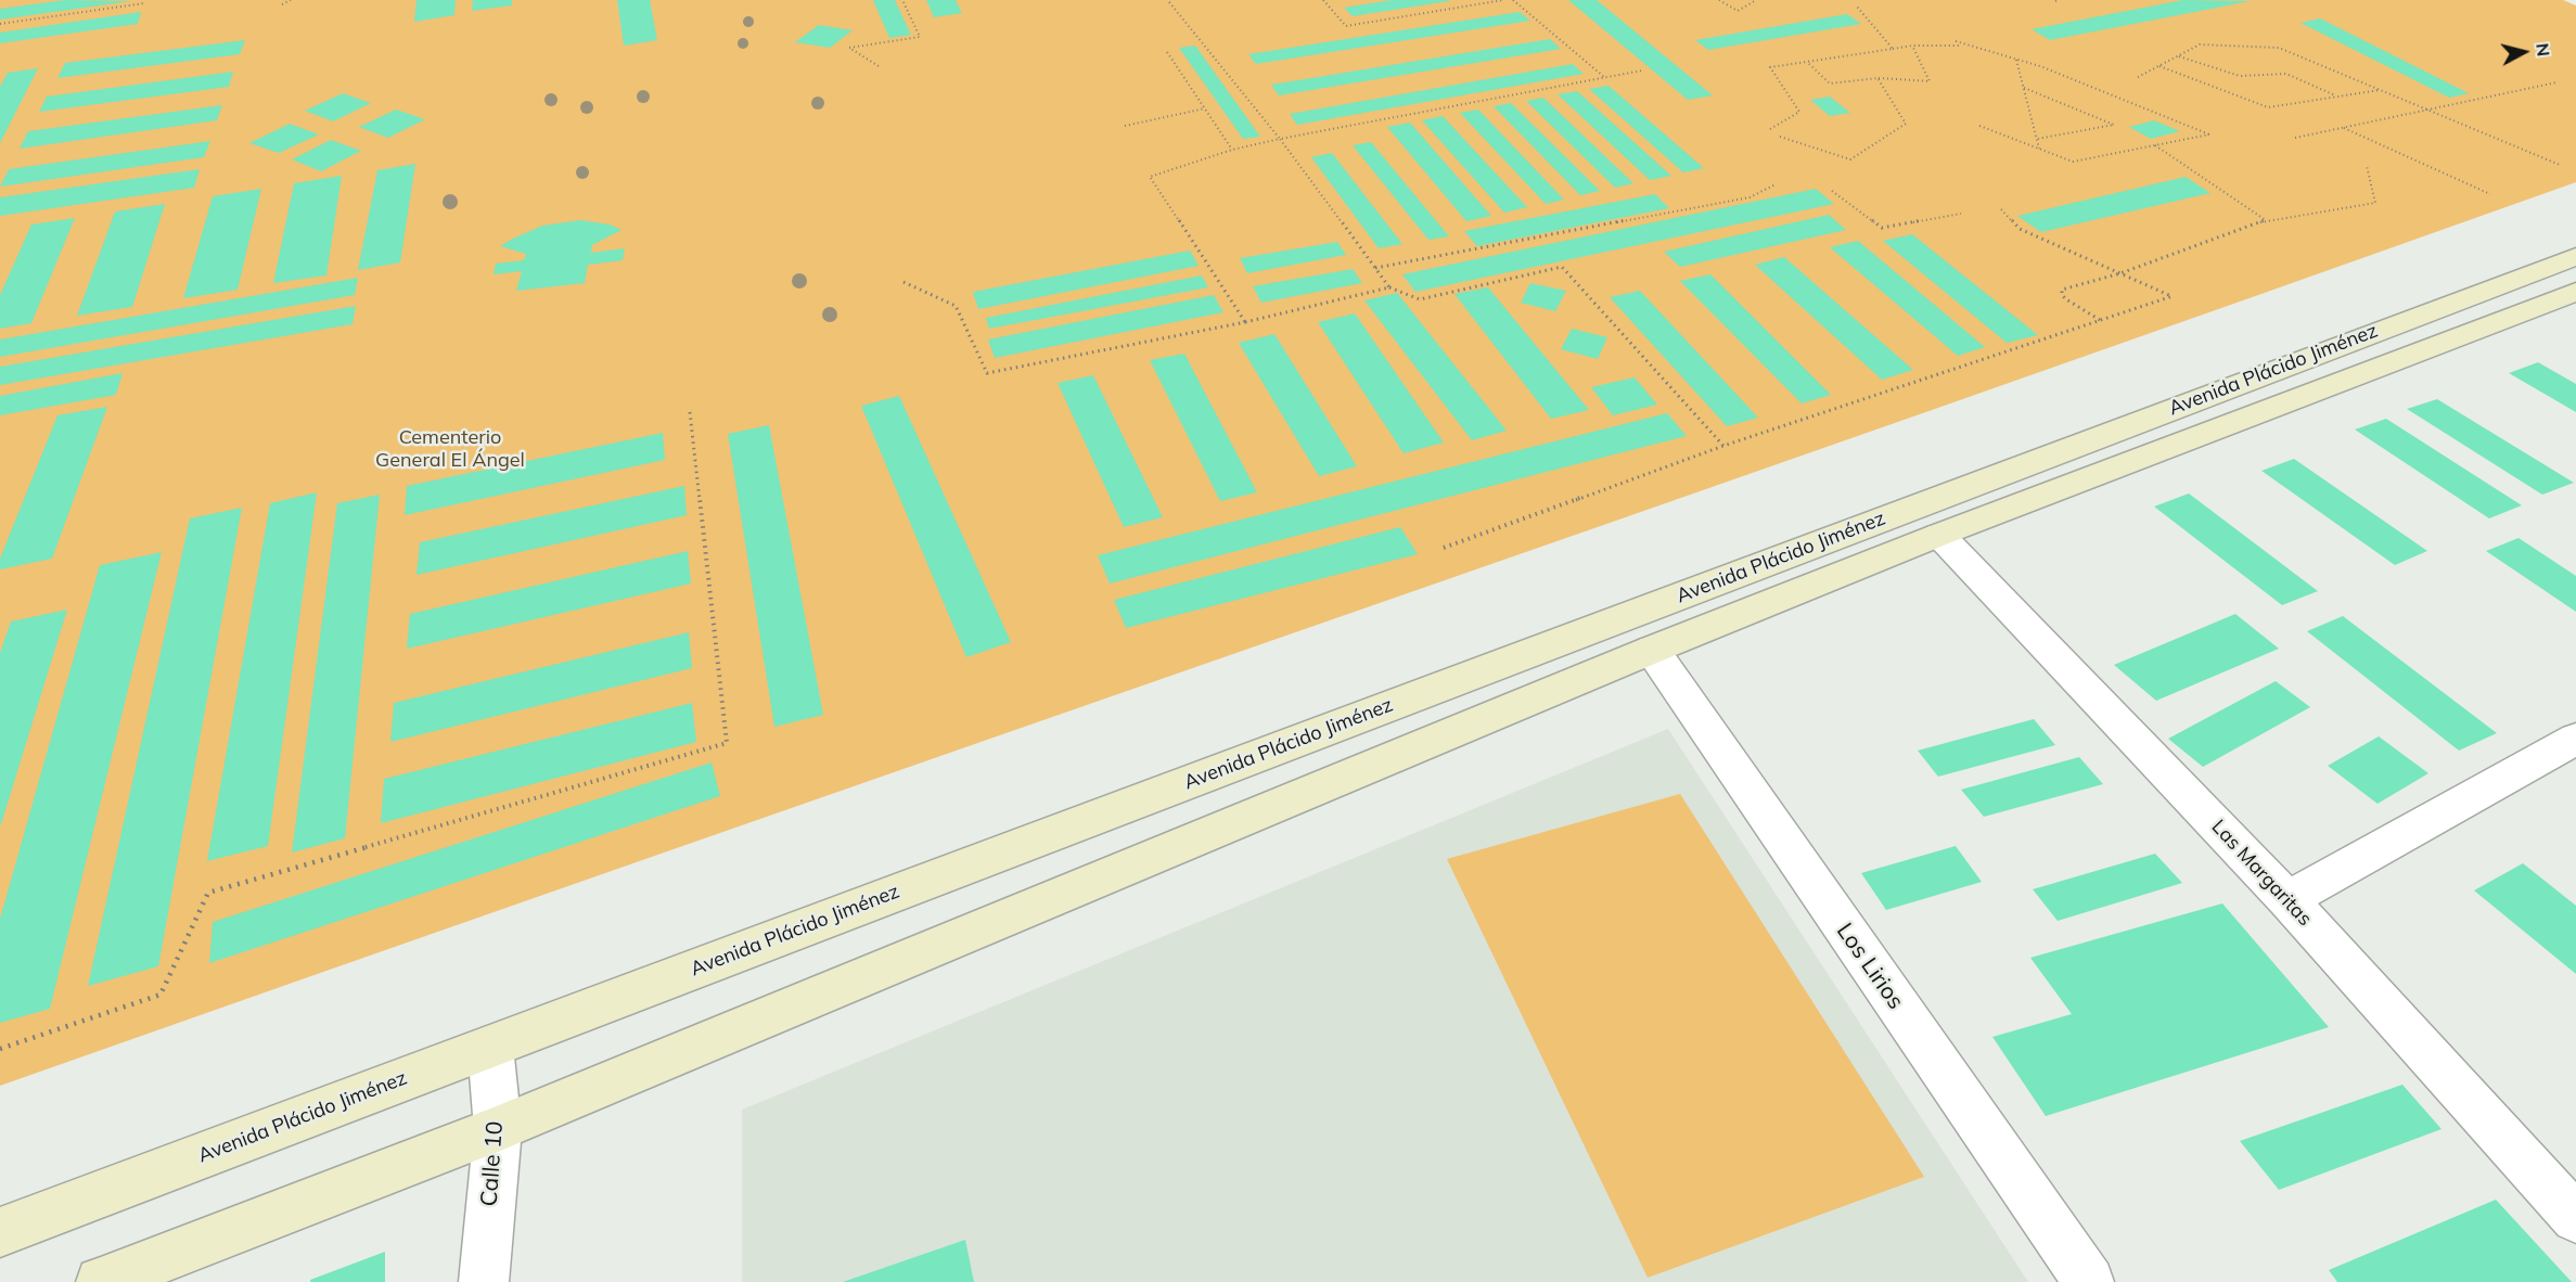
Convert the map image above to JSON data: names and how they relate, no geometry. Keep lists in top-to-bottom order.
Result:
{
  "streets": {
    "street": [
      "Avenida Plácido Jiménez",
      "Las Margaritas",
      "Los Lirios",
      "Calle 10"
    ]
  },
  "crossings": [
    ["Avenida Plácido Jiménez", "Las Margaritas"],
    ["Avenida Plácido Jiménez", "Los Lirios"],
    ["Avenida Plácido Jiménez", "Calle 10"]
  ],
  "parks": ["Cementerio General El Ángel"],
  "north": "right"
}
